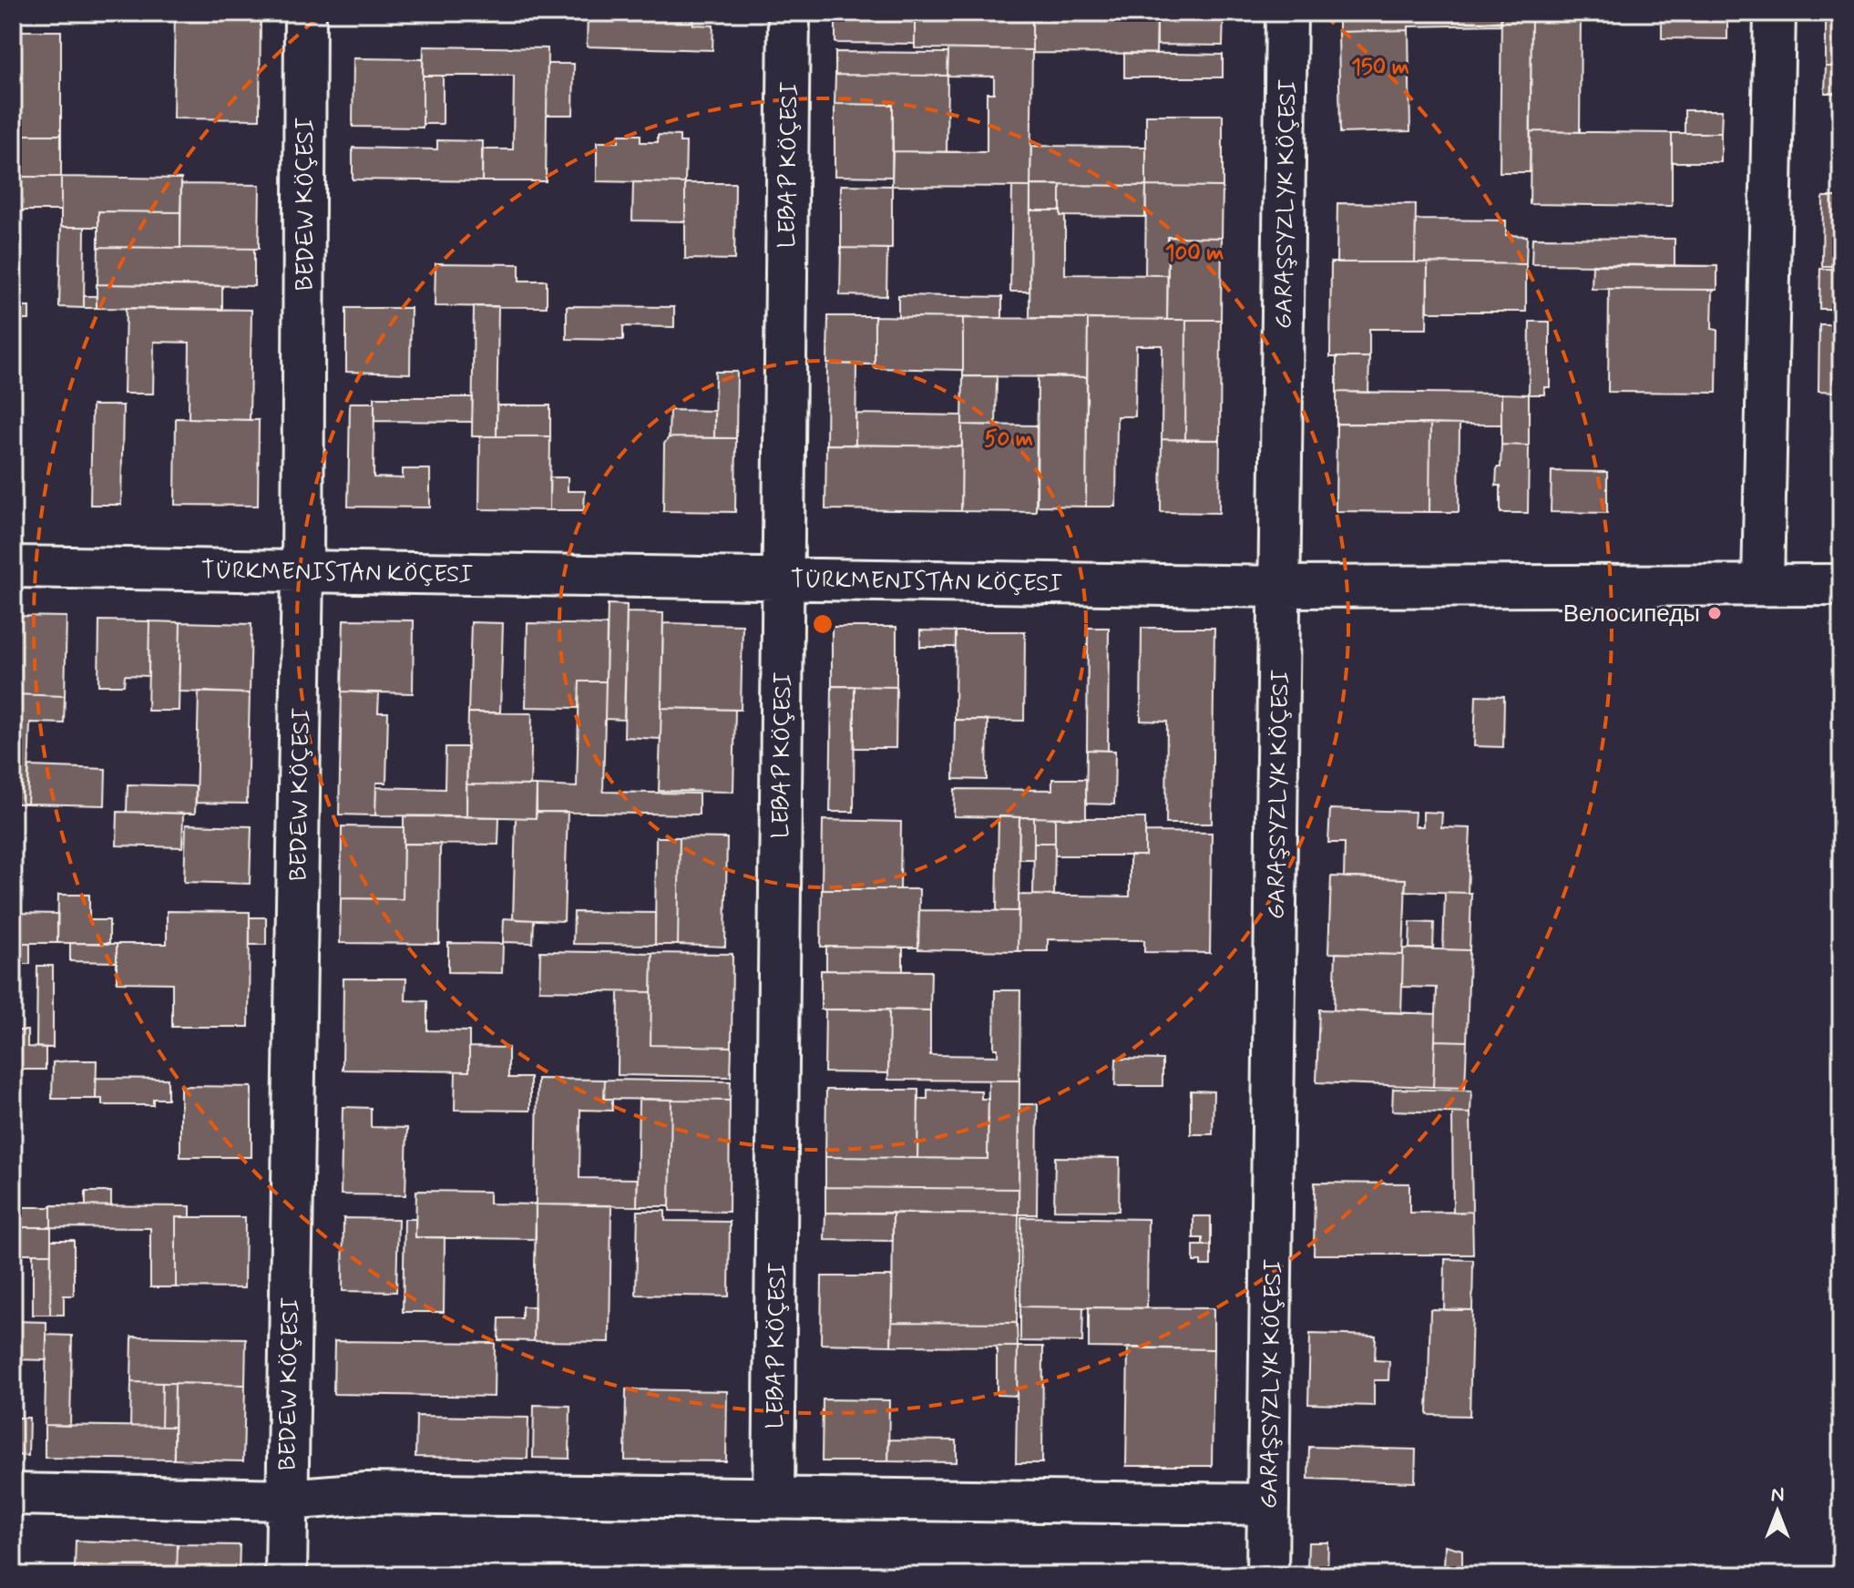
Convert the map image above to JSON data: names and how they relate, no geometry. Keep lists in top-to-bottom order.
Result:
{
  "streets": {
    "street": [
      "LEBAP KÖÇESI",
      "BEDEW KÖÇESI",
      "GARAŞSYZLYK KÖÇESI",
      "TÜRKMENISTAN KÖÇESI"
    ]
  },
  "crossings": [
    ["LEBAP KÖÇESI", "TÜRKMENISTAN KÖÇESI"],
    ["BEDEW KÖÇESI", "TÜRKMENISTAN KÖÇESI"],
    ["GARAŞSYZLYK KÖÇESI", "TÜRKMENISTAN KÖÇESI"]
  ],
  "places": ["Велосипеды"],
  "north": "top",
  "rings": ["150 m", "100 m", "50 m"]
}
